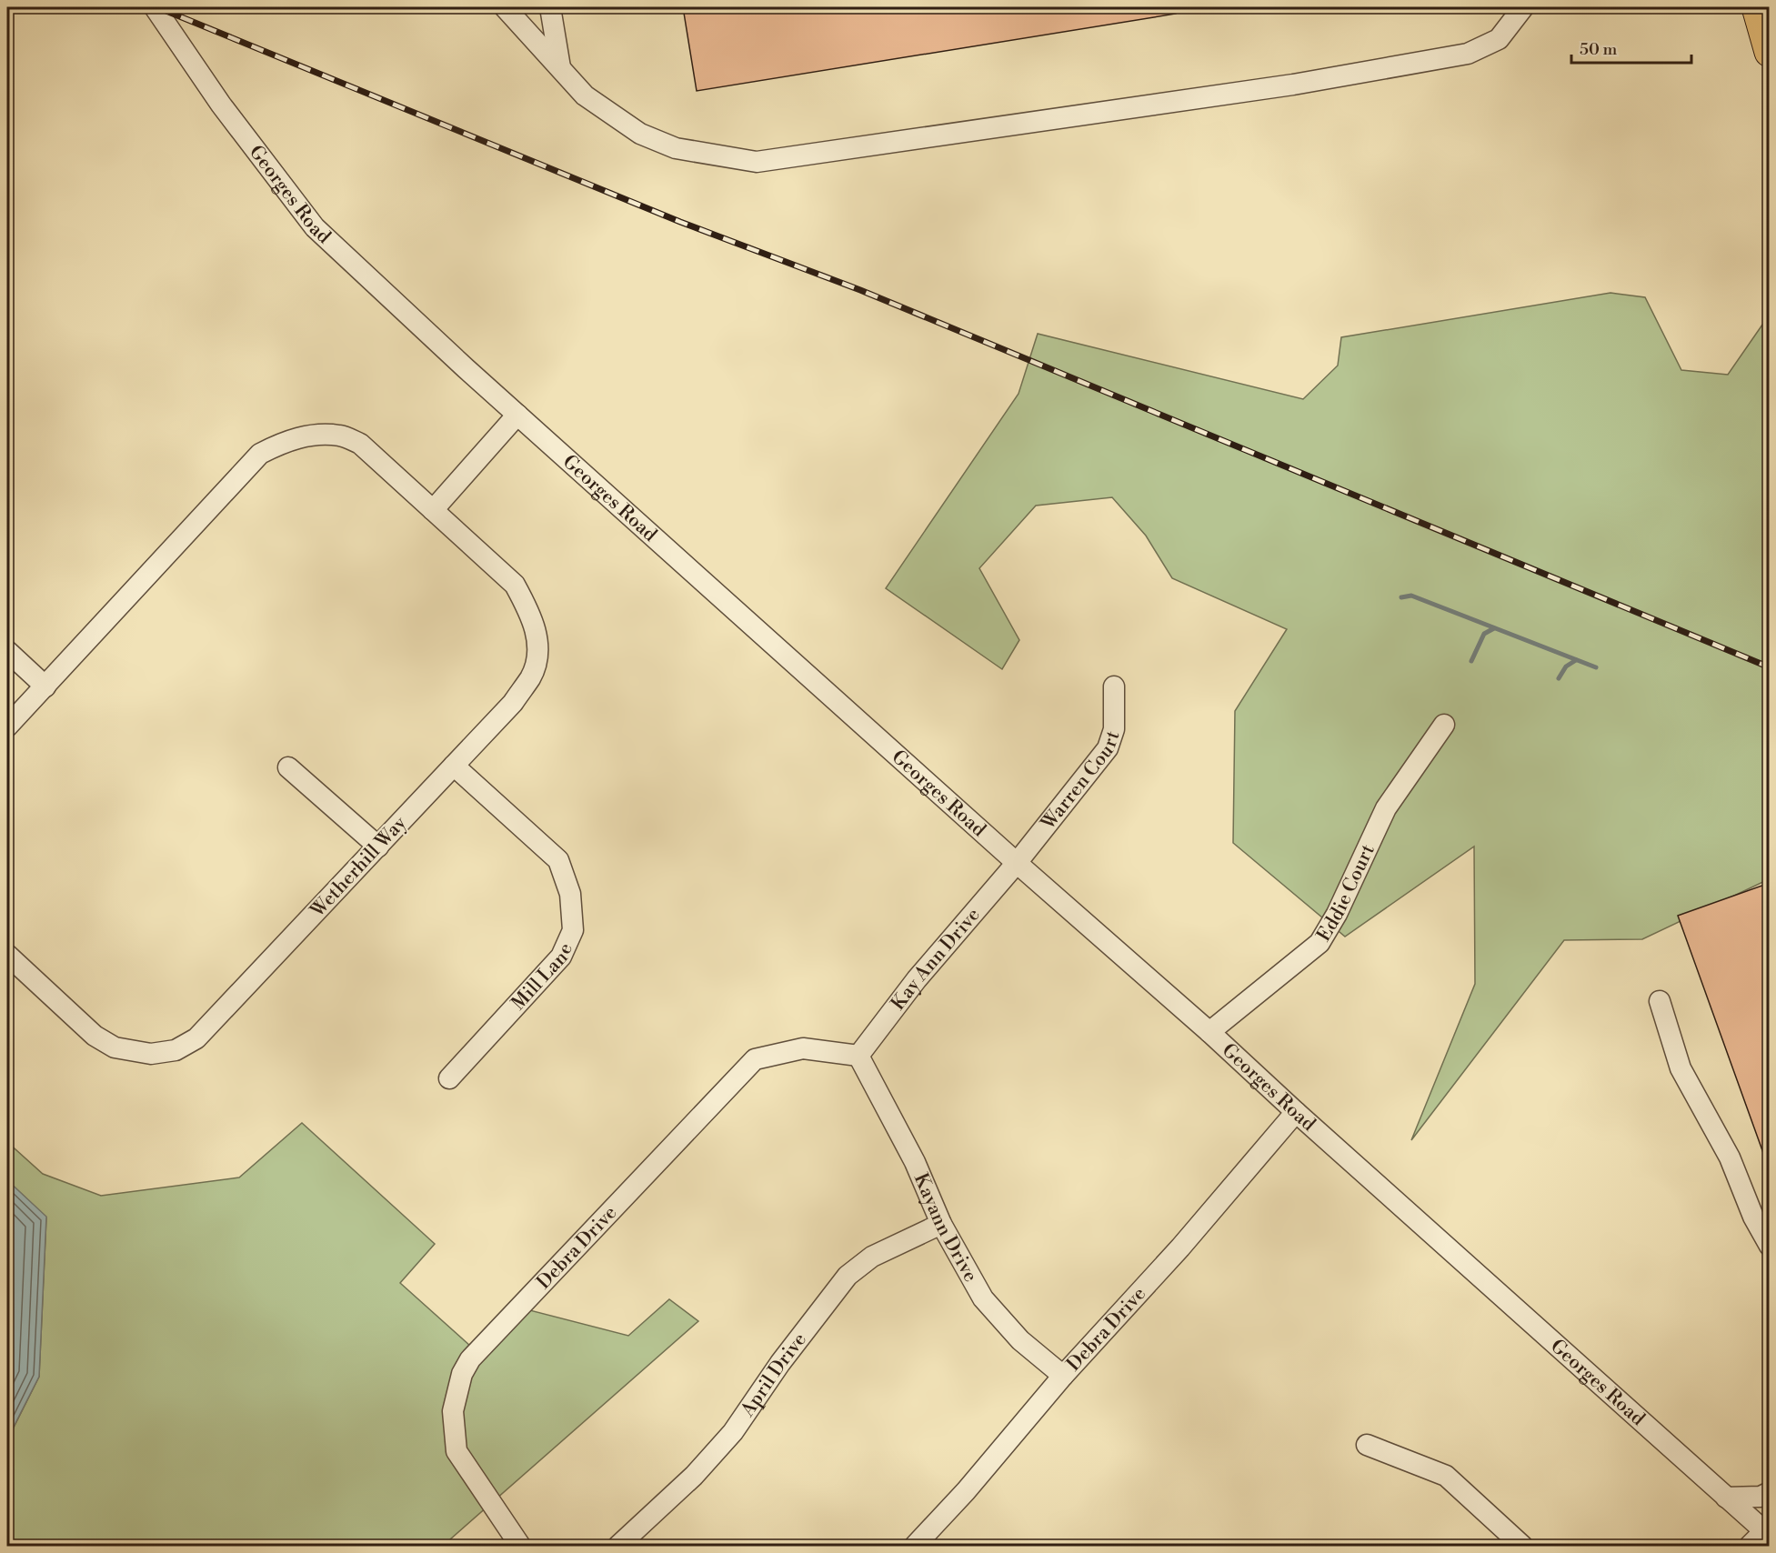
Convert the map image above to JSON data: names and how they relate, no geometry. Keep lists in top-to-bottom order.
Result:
{
  "streets": {
    "street": [
      "Georges Road",
      "Warren Court",
      "Wetherhill Way",
      "Eddie Court",
      "Kay Ann Drive",
      "Mill Lane",
      "Kayann Drive",
      "Debra Drive",
      "April Drive"
    ]
  },
  "crossings": [
    ["Georges Road", "Warren Court"],
    ["Georges Road", "Eddie Court"],
    ["Georges Road", "Kay Ann Drive"],
    ["Georges Road", "Debra Drive"],
    ["Warren Court", "Kay Ann Drive"],
    ["Wetherhill Way", "Mill Lane"],
    ["Kay Ann Drive", "Kayann Drive"],
    ["Kay Ann Drive", "Debra Drive"],
    ["Kayann Drive", "Debra Drive"],
    ["Kayann Drive", "April Drive"]
  ],
  "scale_bar": "50 m"
}
